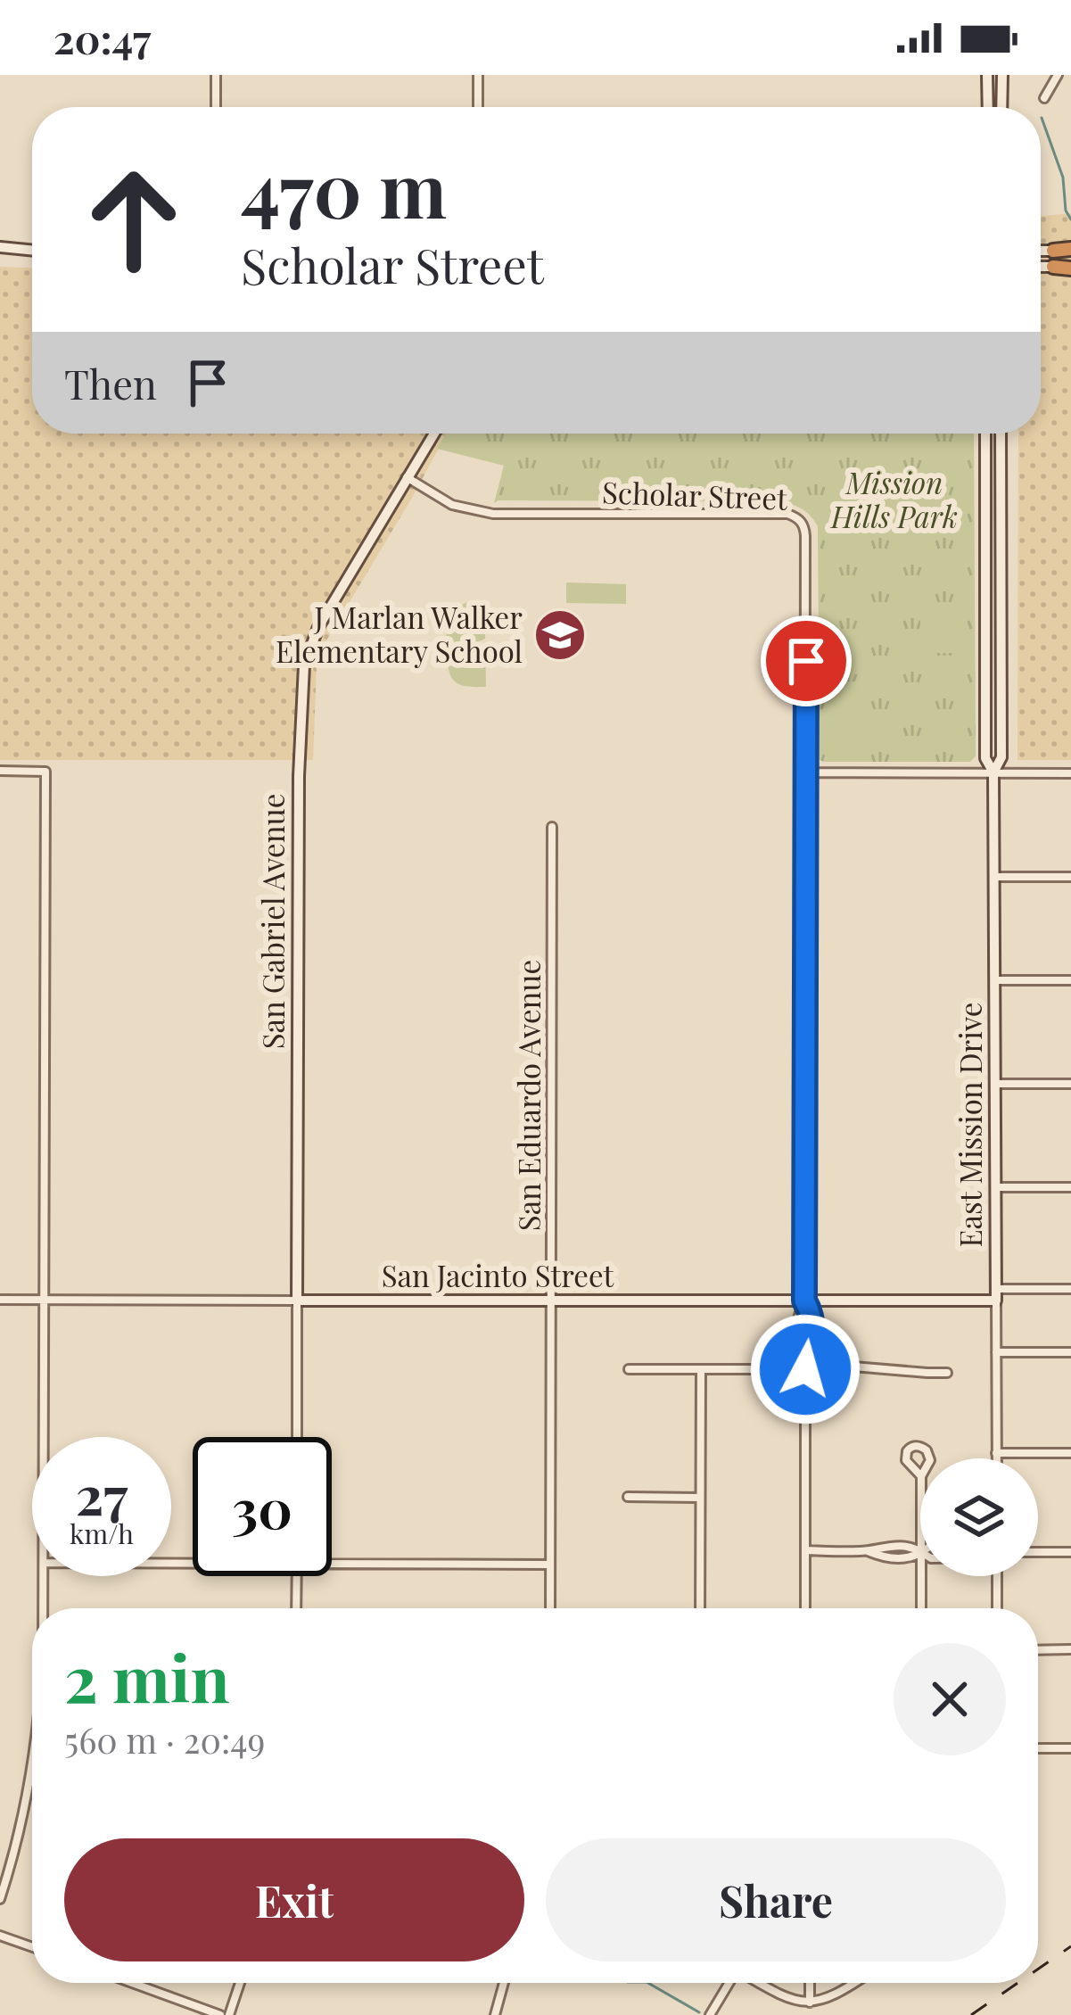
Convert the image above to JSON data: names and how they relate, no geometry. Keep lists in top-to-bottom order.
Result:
{
  "streets": {
    "street": [
      "Scholar Street",
      "San Gabriel Avenue",
      "San Eduardo Avenue",
      "East Mission Drive",
      "San Jacinto Street"
    ]
  },
  "crossings": [
    ["Scholar Street", "San Gabriel Avenue"],
    ["San Gabriel Avenue", "San Jacinto Street"],
    ["San Eduardo Avenue", "San Jacinto Street"],
    ["East Mission Drive", "San Jacinto Street"]
  ],
  "parks": ["Mission Hills Park"],
  "places": {
    "school or university": ["J Marlan Walker Elementary School"]
  },
  "page": {
    "status": "20:47",
    "turn": ["470 m", "Scholar Street"],
    "then": "Then",
    "speed": "27 km/h",
    "limit": "30",
    "heading": ["2 min", "560 m · 20:49"],
    "buttons": ["Exit", "Share"]
  }
}
